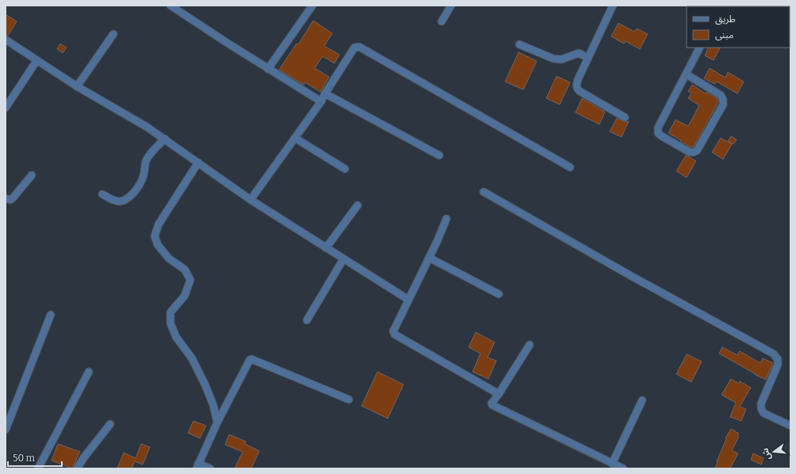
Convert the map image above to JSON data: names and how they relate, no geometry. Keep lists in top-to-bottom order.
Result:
{
  "legend": ["طريق", "مبنى"],
  "scale_bar": "50 m",
  "north": "left"
}
